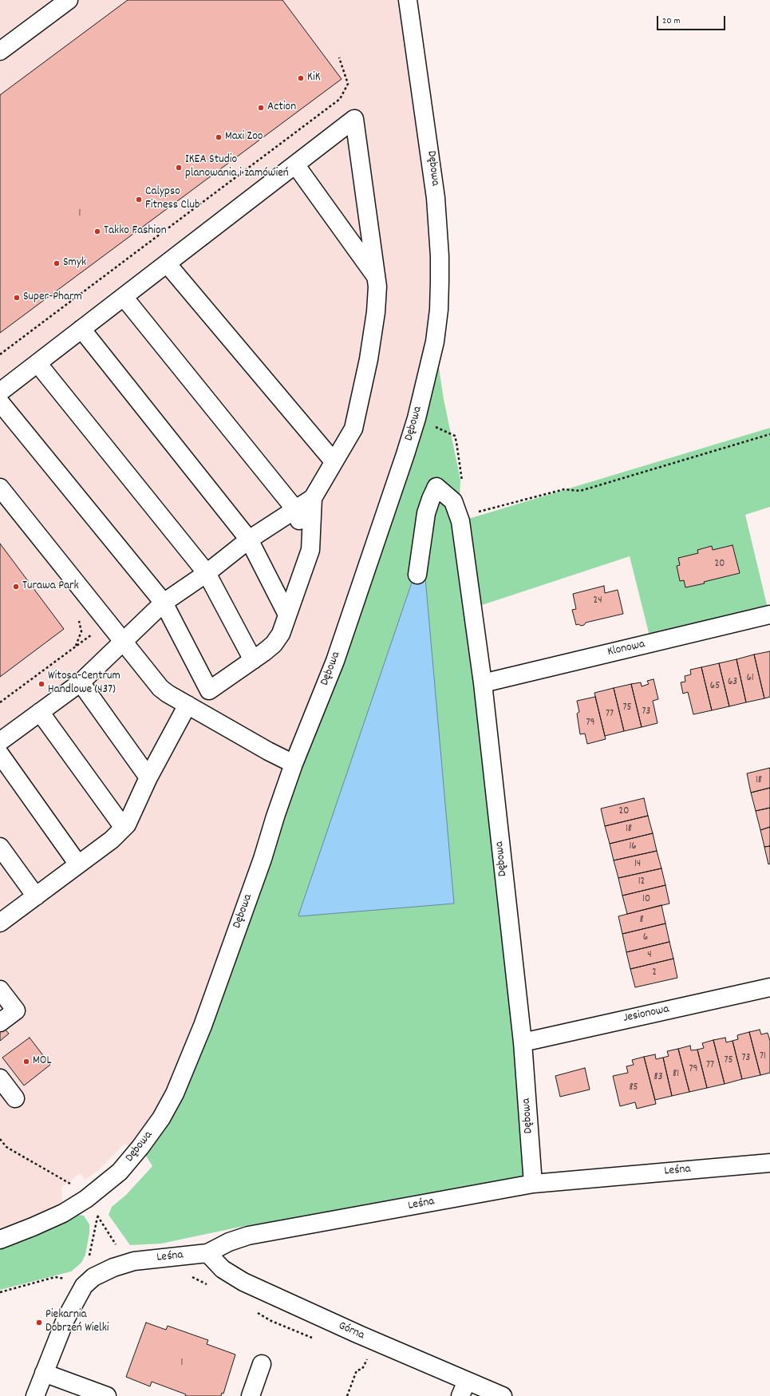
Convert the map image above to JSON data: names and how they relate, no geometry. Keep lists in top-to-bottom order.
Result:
{
  "streets": {
    "street": [
      "Dębowa",
      "Klonowa",
      "Jesionowa",
      "Leśna",
      "Górna"
    ]
  },
  "crossings": [
    ["Dębowa", "Klonowa"],
    ["Dębowa", "Jesionowa"],
    ["Dębowa", "Leśna"],
    ["Leśna", "Górna"]
  ],
  "places": [
    "KiK",
    "Action",
    "Maxi Zoo",
    "IKEA Studio planowania i zamówień",
    "Calypso Fitness Club",
    "Takko Fashion",
    "Smyk",
    "Super-Pharm",
    "Turawa Park",
    "Witosa-Centrum Handlowe (437)",
    "MOL",
    "Piekarnia Dobrzeń Wielki"
  ],
  "house_numbers": [
    "1",
    "20",
    "24",
    "61",
    "63",
    "65",
    "75",
    "73",
    "77",
    "79",
    "18",
    "20",
    "18",
    "16",
    "14",
    "12",
    "10",
    "8",
    "6",
    "4",
    "2",
    "71",
    "73",
    "75",
    "77",
    "79",
    "81",
    "83",
    "85",
    "1"
  ],
  "scale_bar": "20 m"
}
